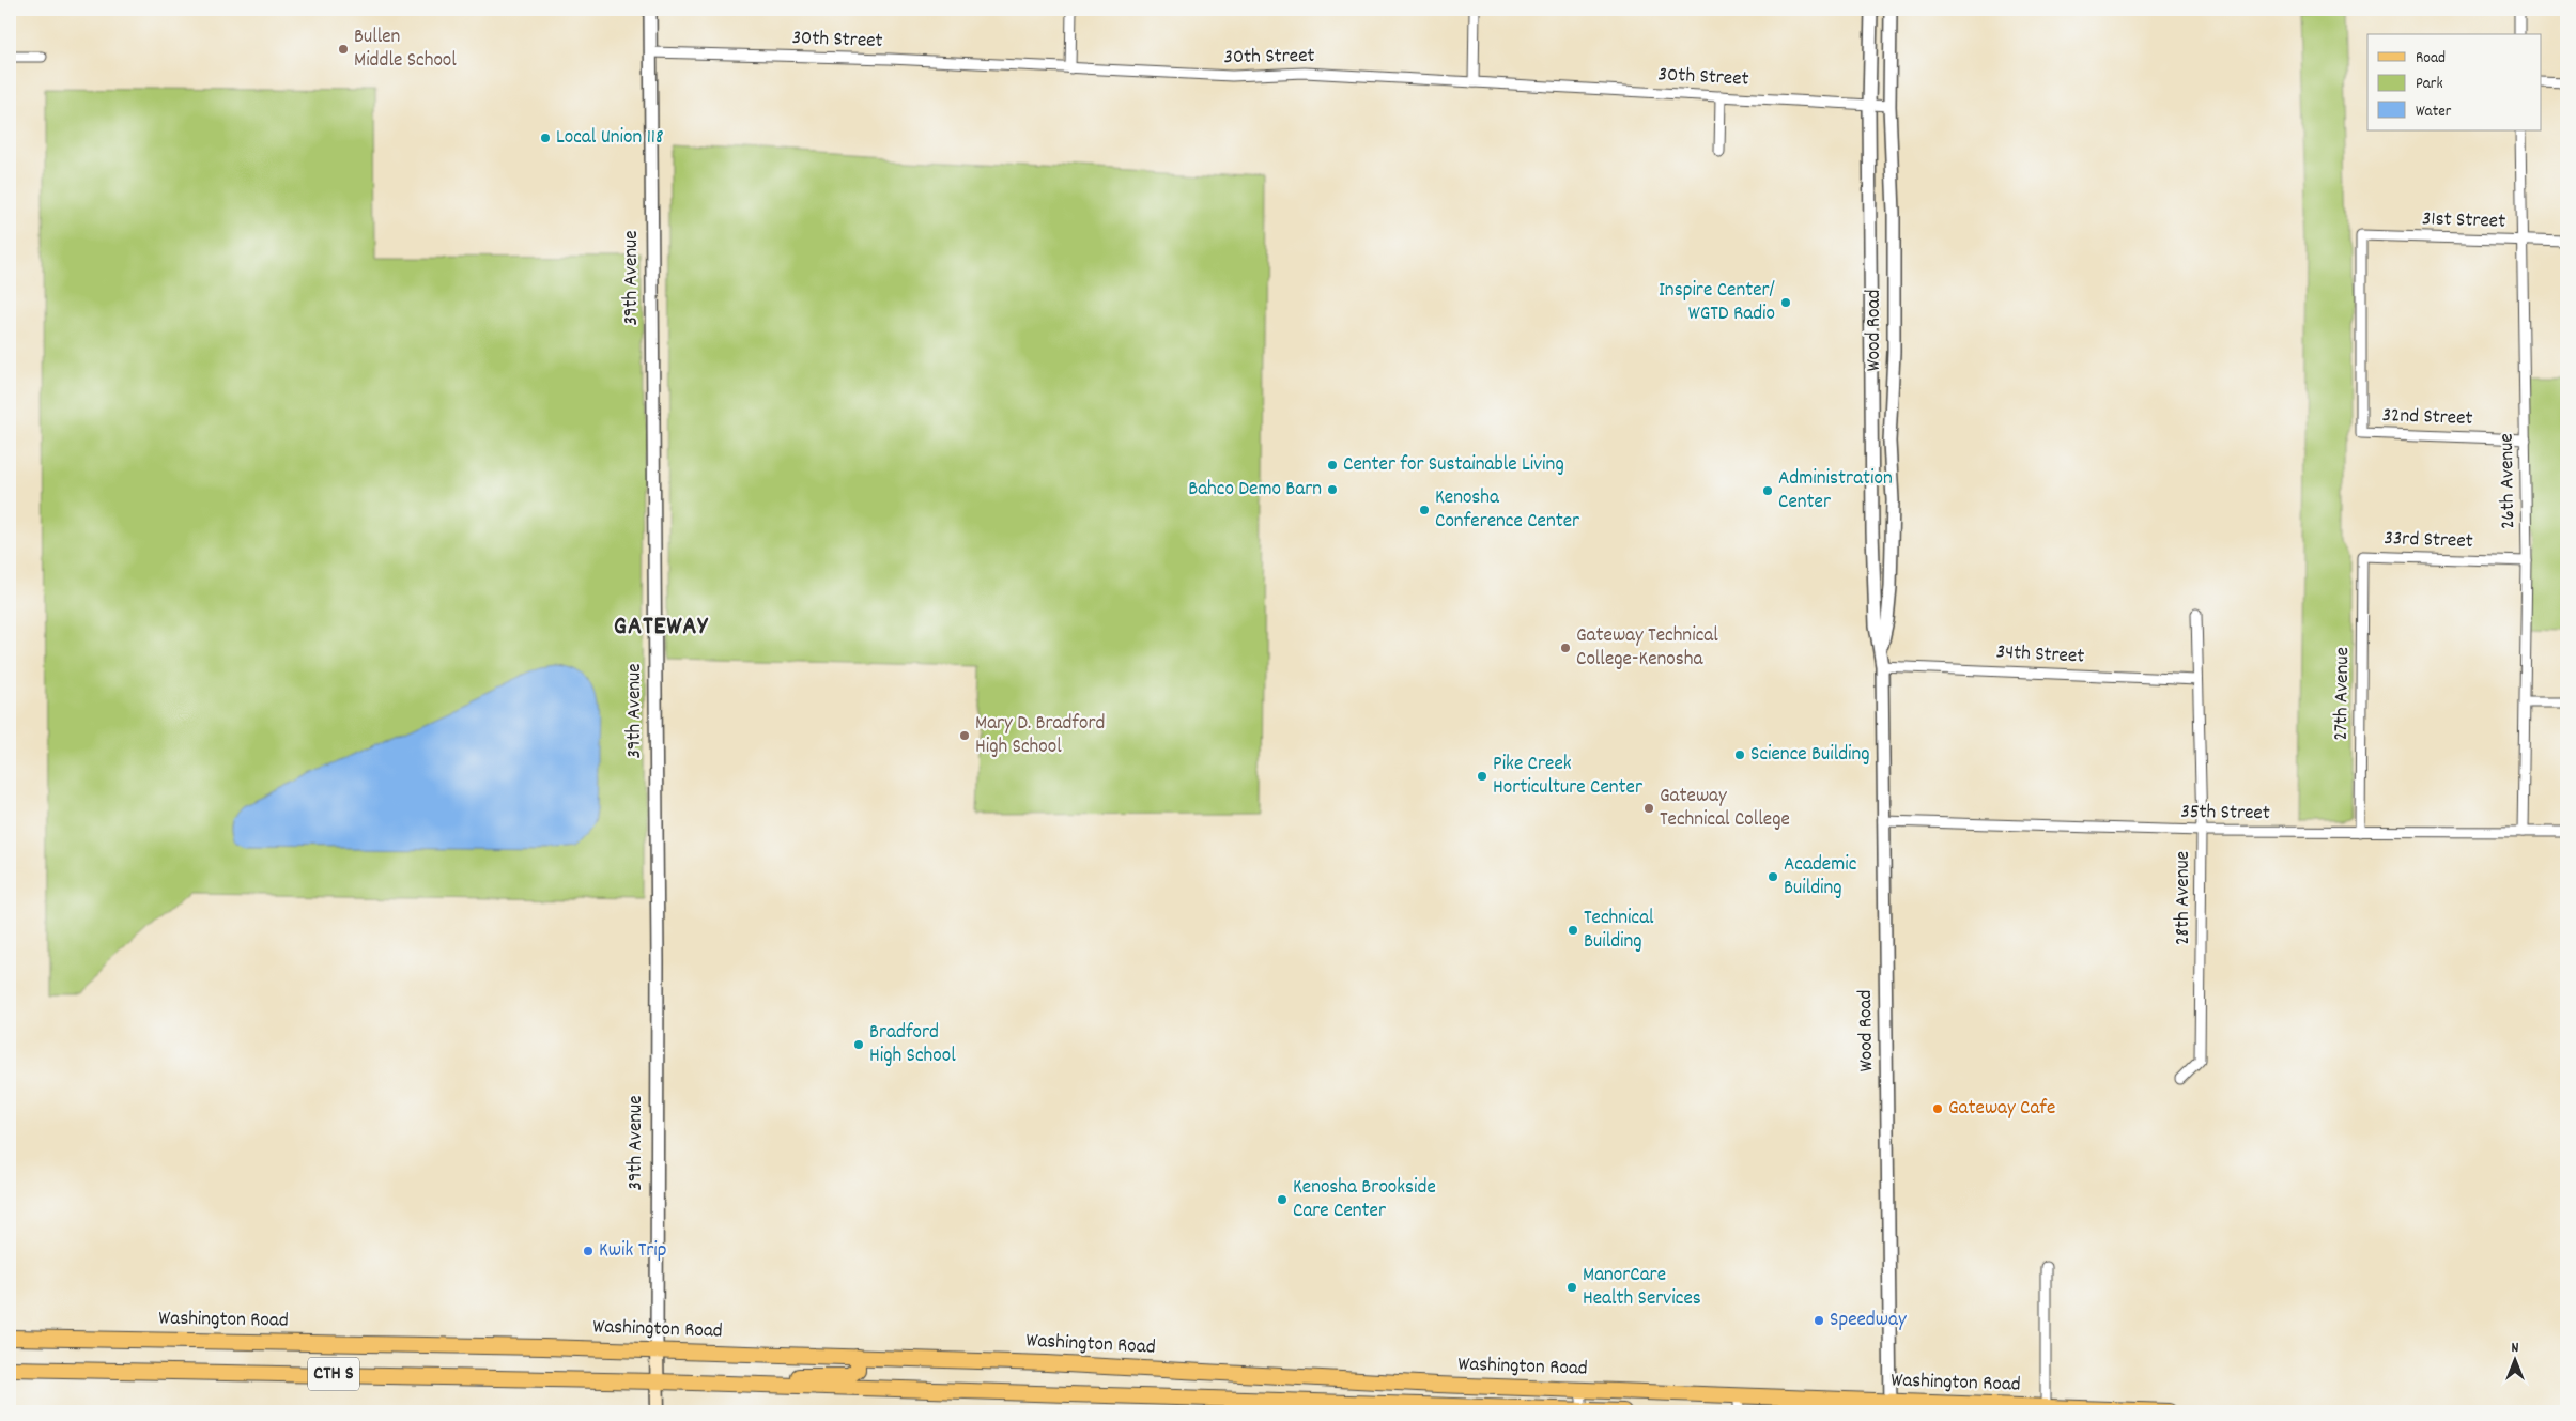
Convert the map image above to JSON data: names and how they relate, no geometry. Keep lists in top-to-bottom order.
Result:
{
  "streets": {
    "main road": ["39th Avenue", "Washington Road", "CTH S"],
    "street": [
      "30th Street",
      "31st Street",
      "Wood Road",
      "32nd Street",
      "26th Avenue",
      "33rd Street",
      "34th Street",
      "27th Avenue",
      "35th Street",
      "28th Avenue"
    ]
  },
  "crossings": [
    ["30th Street", "39th Avenue"],
    ["30th Street", "Wood Road"],
    ["31st Street", "32nd Street"],
    ["31st Street", "26th Avenue"],
    ["39th Avenue", "Washington Road"],
    ["Wood Road", "34th Street"],
    ["Wood Road", "35th Street"],
    ["Wood Road", "Washington Road"],
    ["32nd Street", "26th Avenue"],
    ["26th Avenue", "33rd Street"],
    ["26th Avenue", "35th Street"],
    ["33rd Street", "27th Avenue"],
    ["34th Street", "28th Avenue"],
    ["27th Avenue", "35th Street"],
    ["35th Street", "28th Avenue"]
  ],
  "districts": ["GATEWAY"],
  "places": [
    "Bullen Middle School",
    "Local Union 118",
    "Inspire Center/ WGTD Radio",
    "Center for Sustainable Living",
    "Bahco Demo Barn",
    "Administration Center",
    "Kenosha Conference Center",
    "Gateway Technical College-Kenosha",
    "Mary D. Bradford High School",
    "Science Building",
    "Pike Creek Horticulture Center",
    "Gateway Technical College",
    "Academic Building",
    "Technical Building",
    "Bradford High School",
    "Gateway Cafe",
    "Kenosha Brookside Care Center",
    "Kwik Trip",
    "ManorCare Health Services",
    "Speedway"
  ],
  "legend": ["Road", "Park", "Water"],
  "north": "top"
}
